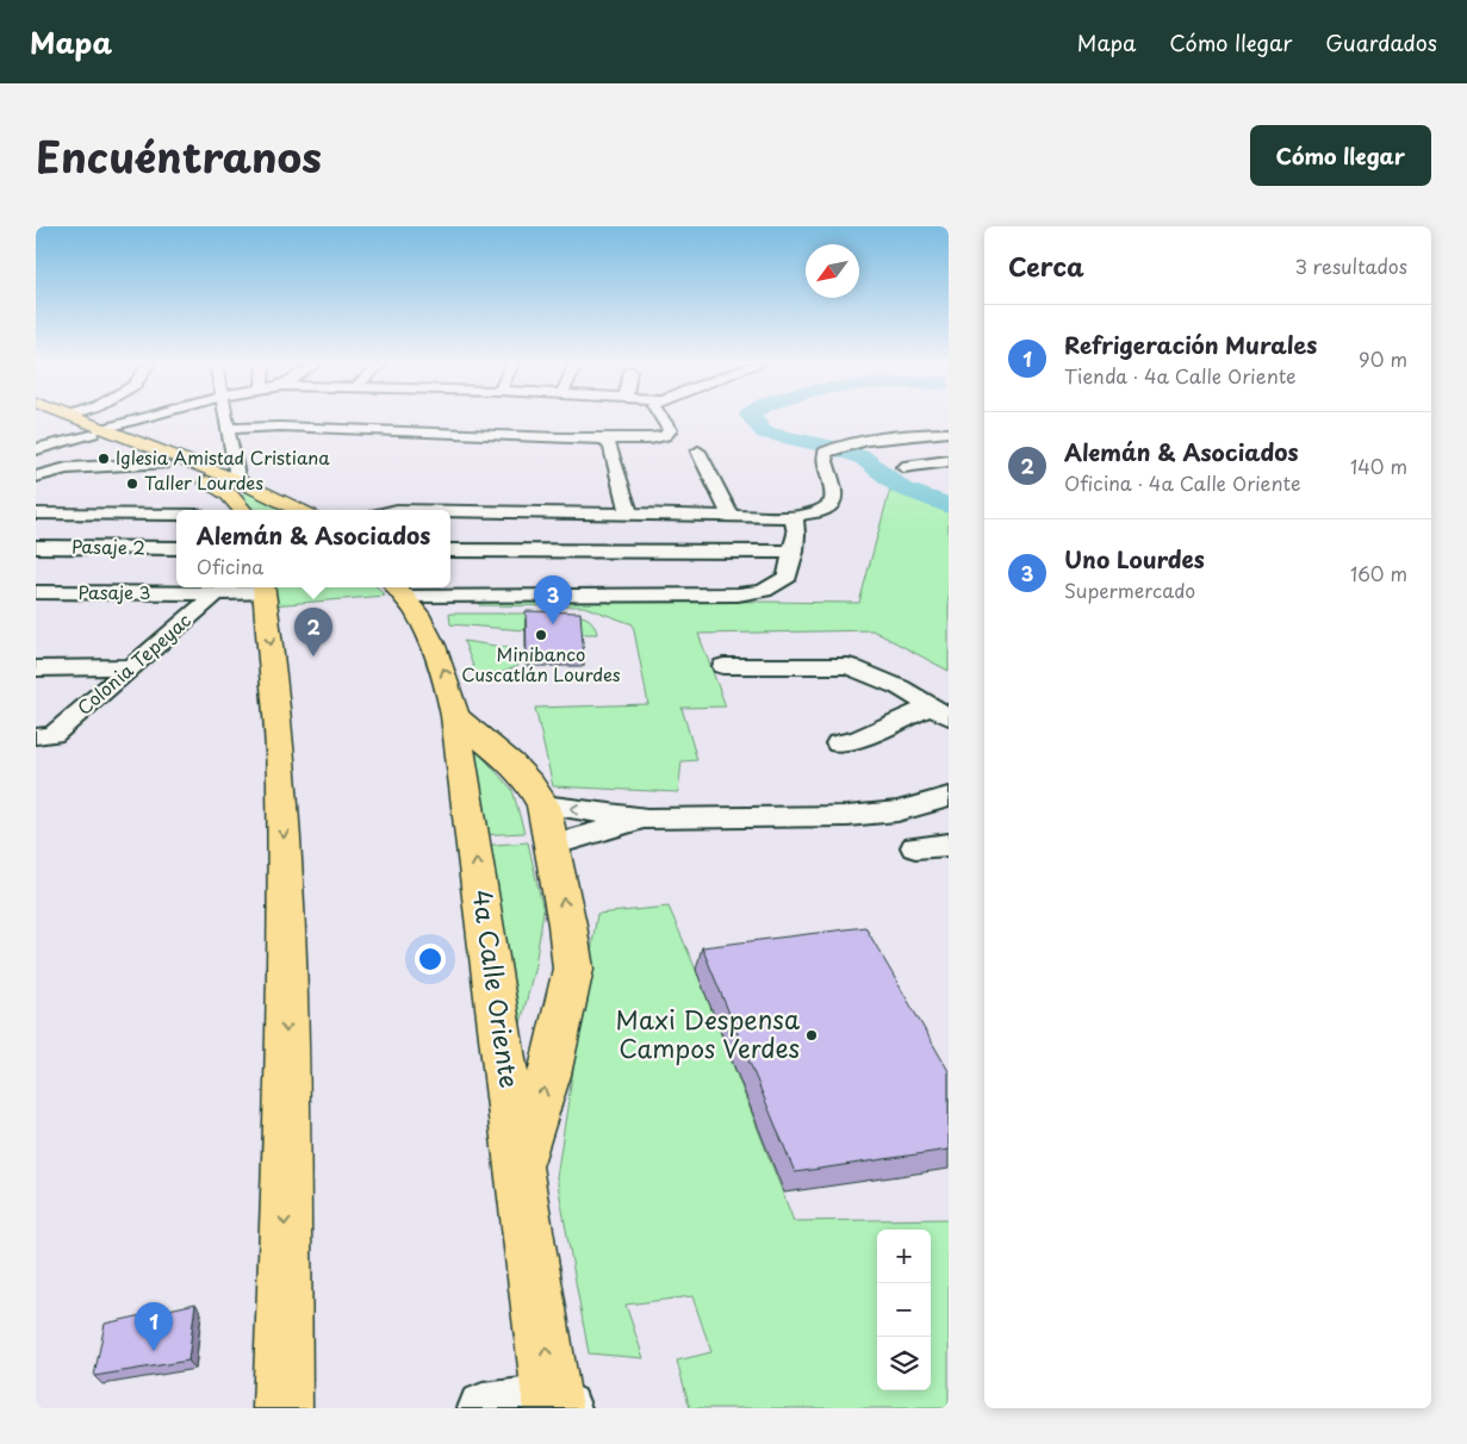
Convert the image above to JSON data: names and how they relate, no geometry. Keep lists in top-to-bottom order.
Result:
{
  "streets": {
    "highway": ["4a Calle Oriente"],
    "street": ["Pasaje 2", "Pasaje 3", "Colonia Tepeyac"]
  },
  "crossings": [
    ["Pasaje 3", "Colonia Tepeyac"]
  ],
  "places": [
    "Iglesia Amistad Cristiana",
    "Taller Lourdes",
    "Minibanco Cuscatlán Lourdes",
    "Maxi Despensa Campos Verdes"
  ],
  "north": "bottom left",
  "page": {
    "header": "Mapa",
    "nav": ["Mapa", "Cómo llegar", "Guardados"],
    "title": "Encuéntranos",
    "buttons": "Cómo llegar",
    "heading": ["Cerca", "3 resultados"],
    "list": [
      {
        "mark": "1",
        "name": "Refrigeración Murales",
        "note": "Tienda · 4a Calle Oriente",
        "value": "90 m"
      },
      {
        "mark": "2",
        "name": "Alemán & Asociados",
        "note": "Oficina · 4a Calle Oriente",
        "value": "140 m"
      },
      {
        "mark": "3",
        "name": "Uno Lourdes",
        "note": "Supermercado",
        "value": "160 m"
      }
    ],
    "popup": ["Alemán & Asociados", "Oficina"],
    "pins": ["3", "2", "1"],
    "map_buttons": ["+", "−"]
  }
}
